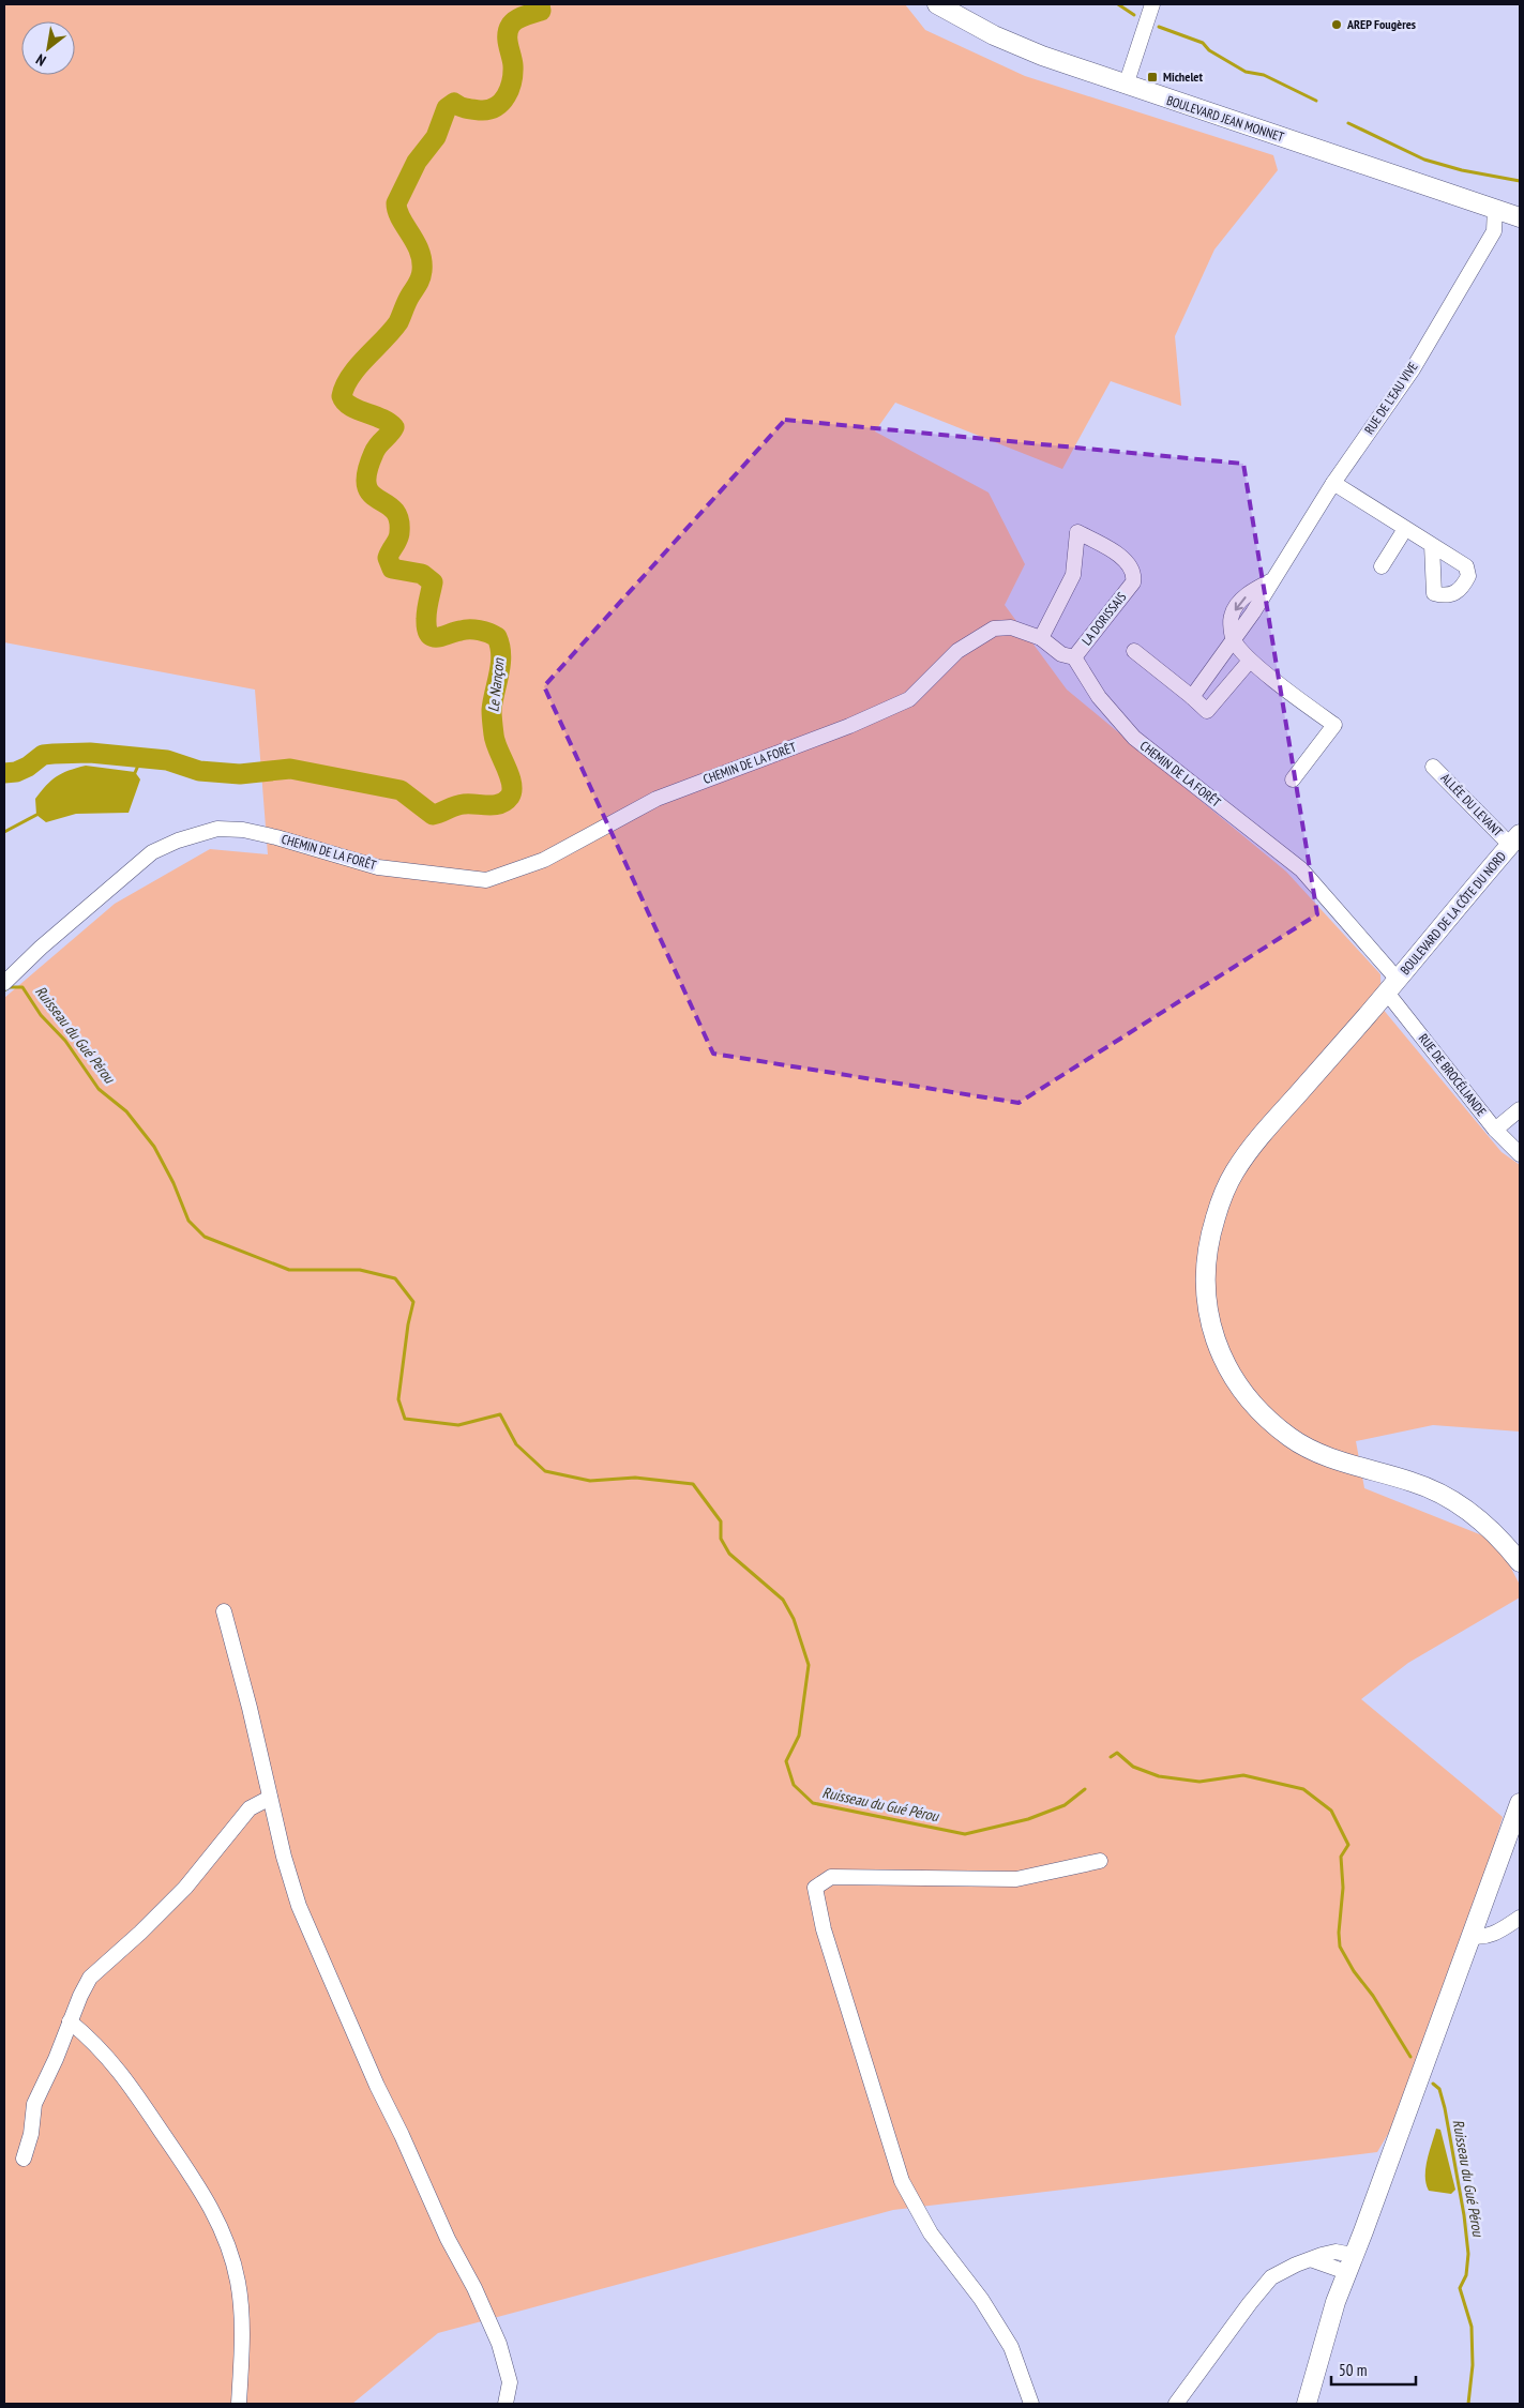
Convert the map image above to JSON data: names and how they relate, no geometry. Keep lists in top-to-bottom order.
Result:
{
  "streets": {
    "main road": ["BOULEVARD JEAN MONNET", "BOULEVARD DE LA CÔTE DU NORD"],
    "street": [
      "RUE DE L'EAU VIVE",
      "LA DORISSAIS",
      "CHEMIN DE LA FORÊT",
      "ALLÉE DU LEVANT",
      "RUE DE BROCÉLIANDE"
    ]
  },
  "crossings": [
    ["BOULEVARD JEAN MONNET", "RUE DE L'EAU VIVE"],
    ["LA DORISSAIS", "CHEMIN DE LA FORÊT"],
    ["CHEMIN DE LA FORÊT", "BOULEVARD DE LA CÔTE DU NORD"],
    ["CHEMIN DE LA FORÊT", "RUE DE BROCÉLIANDE"],
    ["ALLÉE DU LEVANT", "BOULEVARD DE LA CÔTE DU NORD"],
    ["BOULEVARD DE LA CÔTE DU NORD", "RUE DE BROCÉLIANDE"]
  ],
  "water": ["Le Nançon", "Ruisseau du Gué Pérou"],
  "places": {
    "other": ["AREP Fougères"],
    "transit": ["Michelet"]
  },
  "scale_bar": "50 m",
  "north": "bottom left"
}
